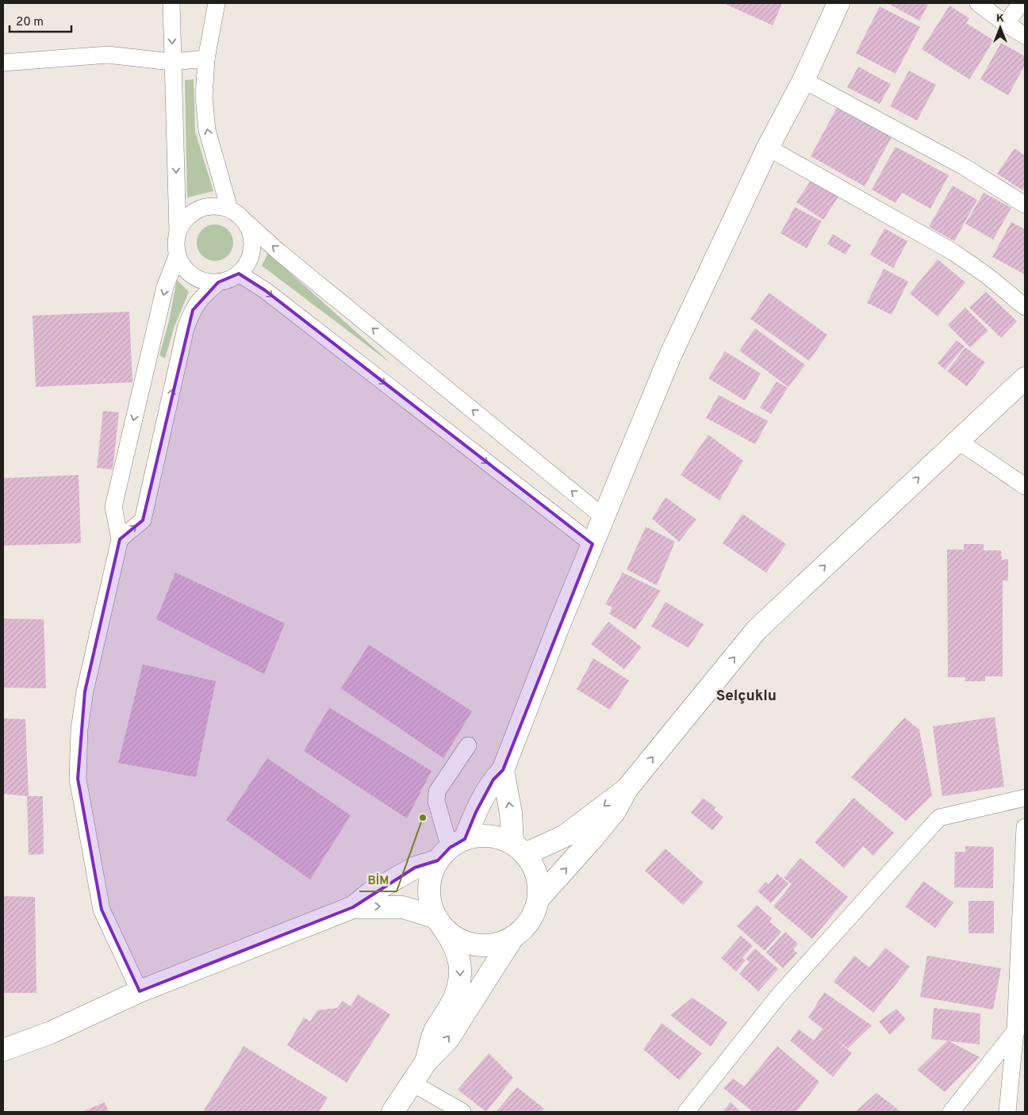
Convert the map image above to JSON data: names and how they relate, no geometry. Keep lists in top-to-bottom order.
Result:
{
  "districts": ["Selçuklu"],
  "places": ["BİM"],
  "scale_bar": "20 m",
  "north": "top"
}
